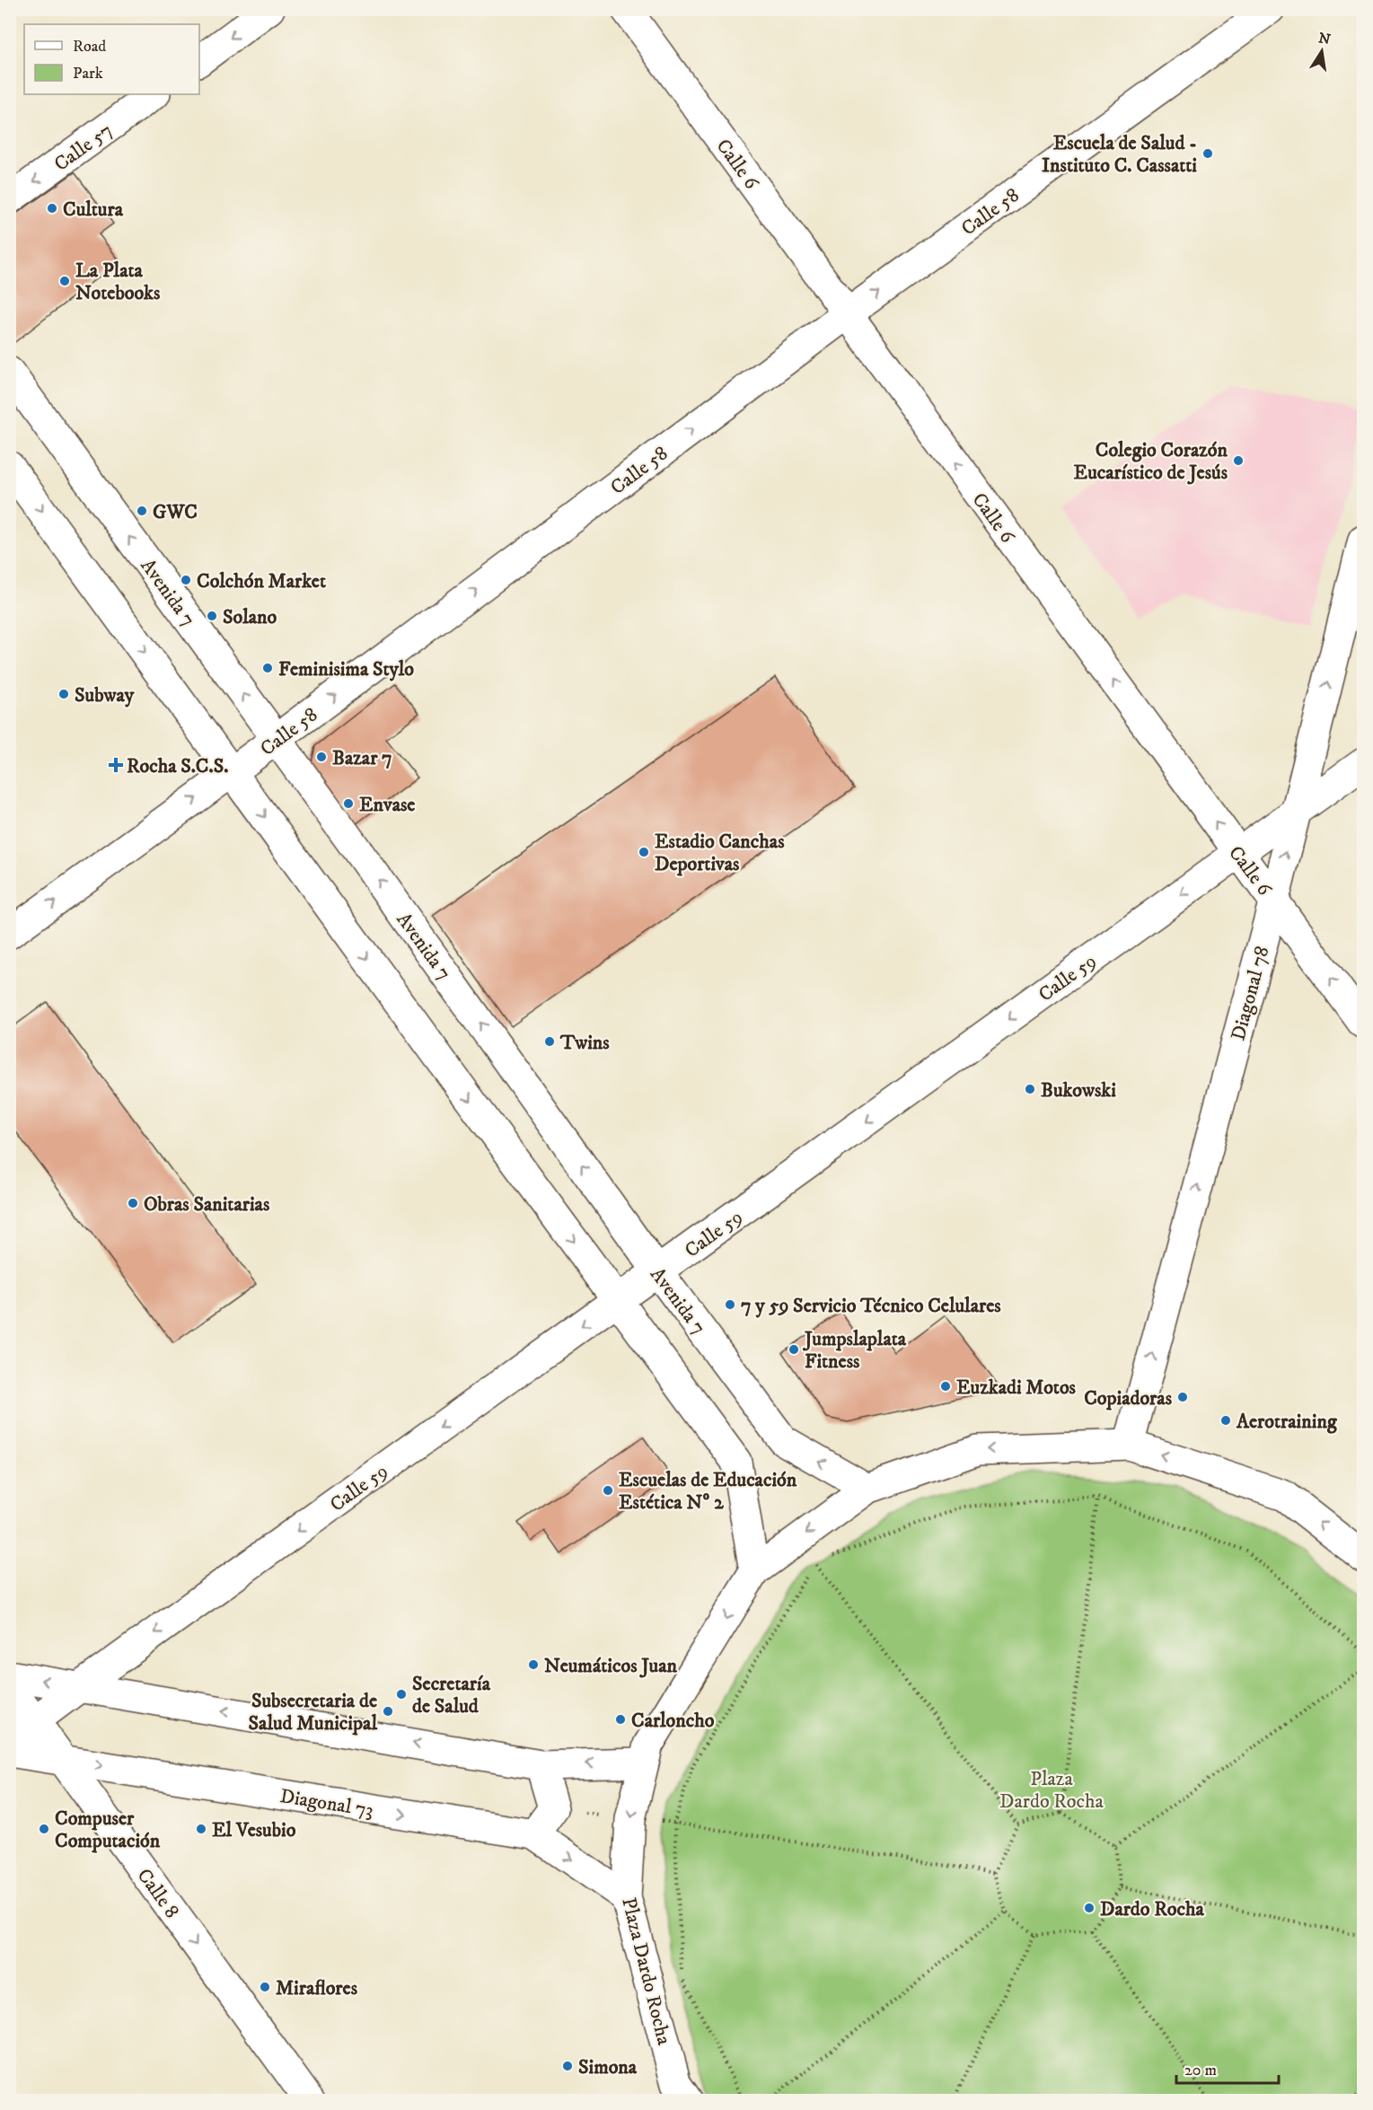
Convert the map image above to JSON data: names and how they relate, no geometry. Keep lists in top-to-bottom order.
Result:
{
  "streets": {
    "street": [
      "Calle 57",
      "Calle 6",
      "Calle 58",
      "Avenida 7",
      "Calle 59",
      "Diagonal 78",
      "Diagonal 73",
      "Calle 8",
      "Plaza Dardo Rocha"
    ]
  },
  "crossings": [
    ["Calle 6", "Calle 58"],
    ["Calle 6", "Calle 59"],
    ["Calle 6", "Diagonal 78"],
    ["Calle 58", "Avenida 7"],
    ["Avenida 7", "Calle 59"],
    ["Avenida 7", "Plaza Dardo Rocha"],
    ["Calle 59", "Diagonal 78"],
    ["Calle 59", "Calle 8"],
    ["Diagonal 78", "Plaza Dardo Rocha"],
    ["Diagonal 73", "Calle 8"],
    ["Diagonal 73", "Plaza Dardo Rocha"]
  ],
  "one_way": [
    "Calle 57",
    "Calle 6",
    "Calle 58",
    "Calle 59",
    "Diagonal 78",
    "Calle 8"
  ],
  "parks": ["Plaza Dardo Rocha"],
  "places": {
    "other": [
      "Escuela de Salud - Instituto C. Cassatti",
      "Cultura",
      "La Plata Notebooks",
      "Colegio Corazón Eucarístico de Jesús",
      "GWC",
      "Colchón Market",
      "Solano",
      "Feminisima Stylo",
      "Subway",
      "Bazar 7",
      "Envase",
      "Estadio Canchas Deportivas",
      "Twins",
      "Bukowski",
      "Obras Sanitarias",
      "7 y 59 Servicio Técnico Celulares",
      "Jumpslaplata Fitness",
      "Euzkadi Motos",
      "Copiadoras",
      "Aerotraining",
      "Escuelas de Educación Estética Nº 2",
      "Neumáticos Juan",
      "Secretaría de Salud",
      "Subsecretaria de Salud Municipal",
      "Carloncho",
      "Compuser Computación",
      "El Vesubio",
      "Dardo Rocha",
      "Miraflores",
      "Simona"
    ],
    "health": ["Rocha S.C.S."]
  },
  "legend": ["Road", "Park"],
  "scale_bar": "20 m",
  "north": "top"
}
